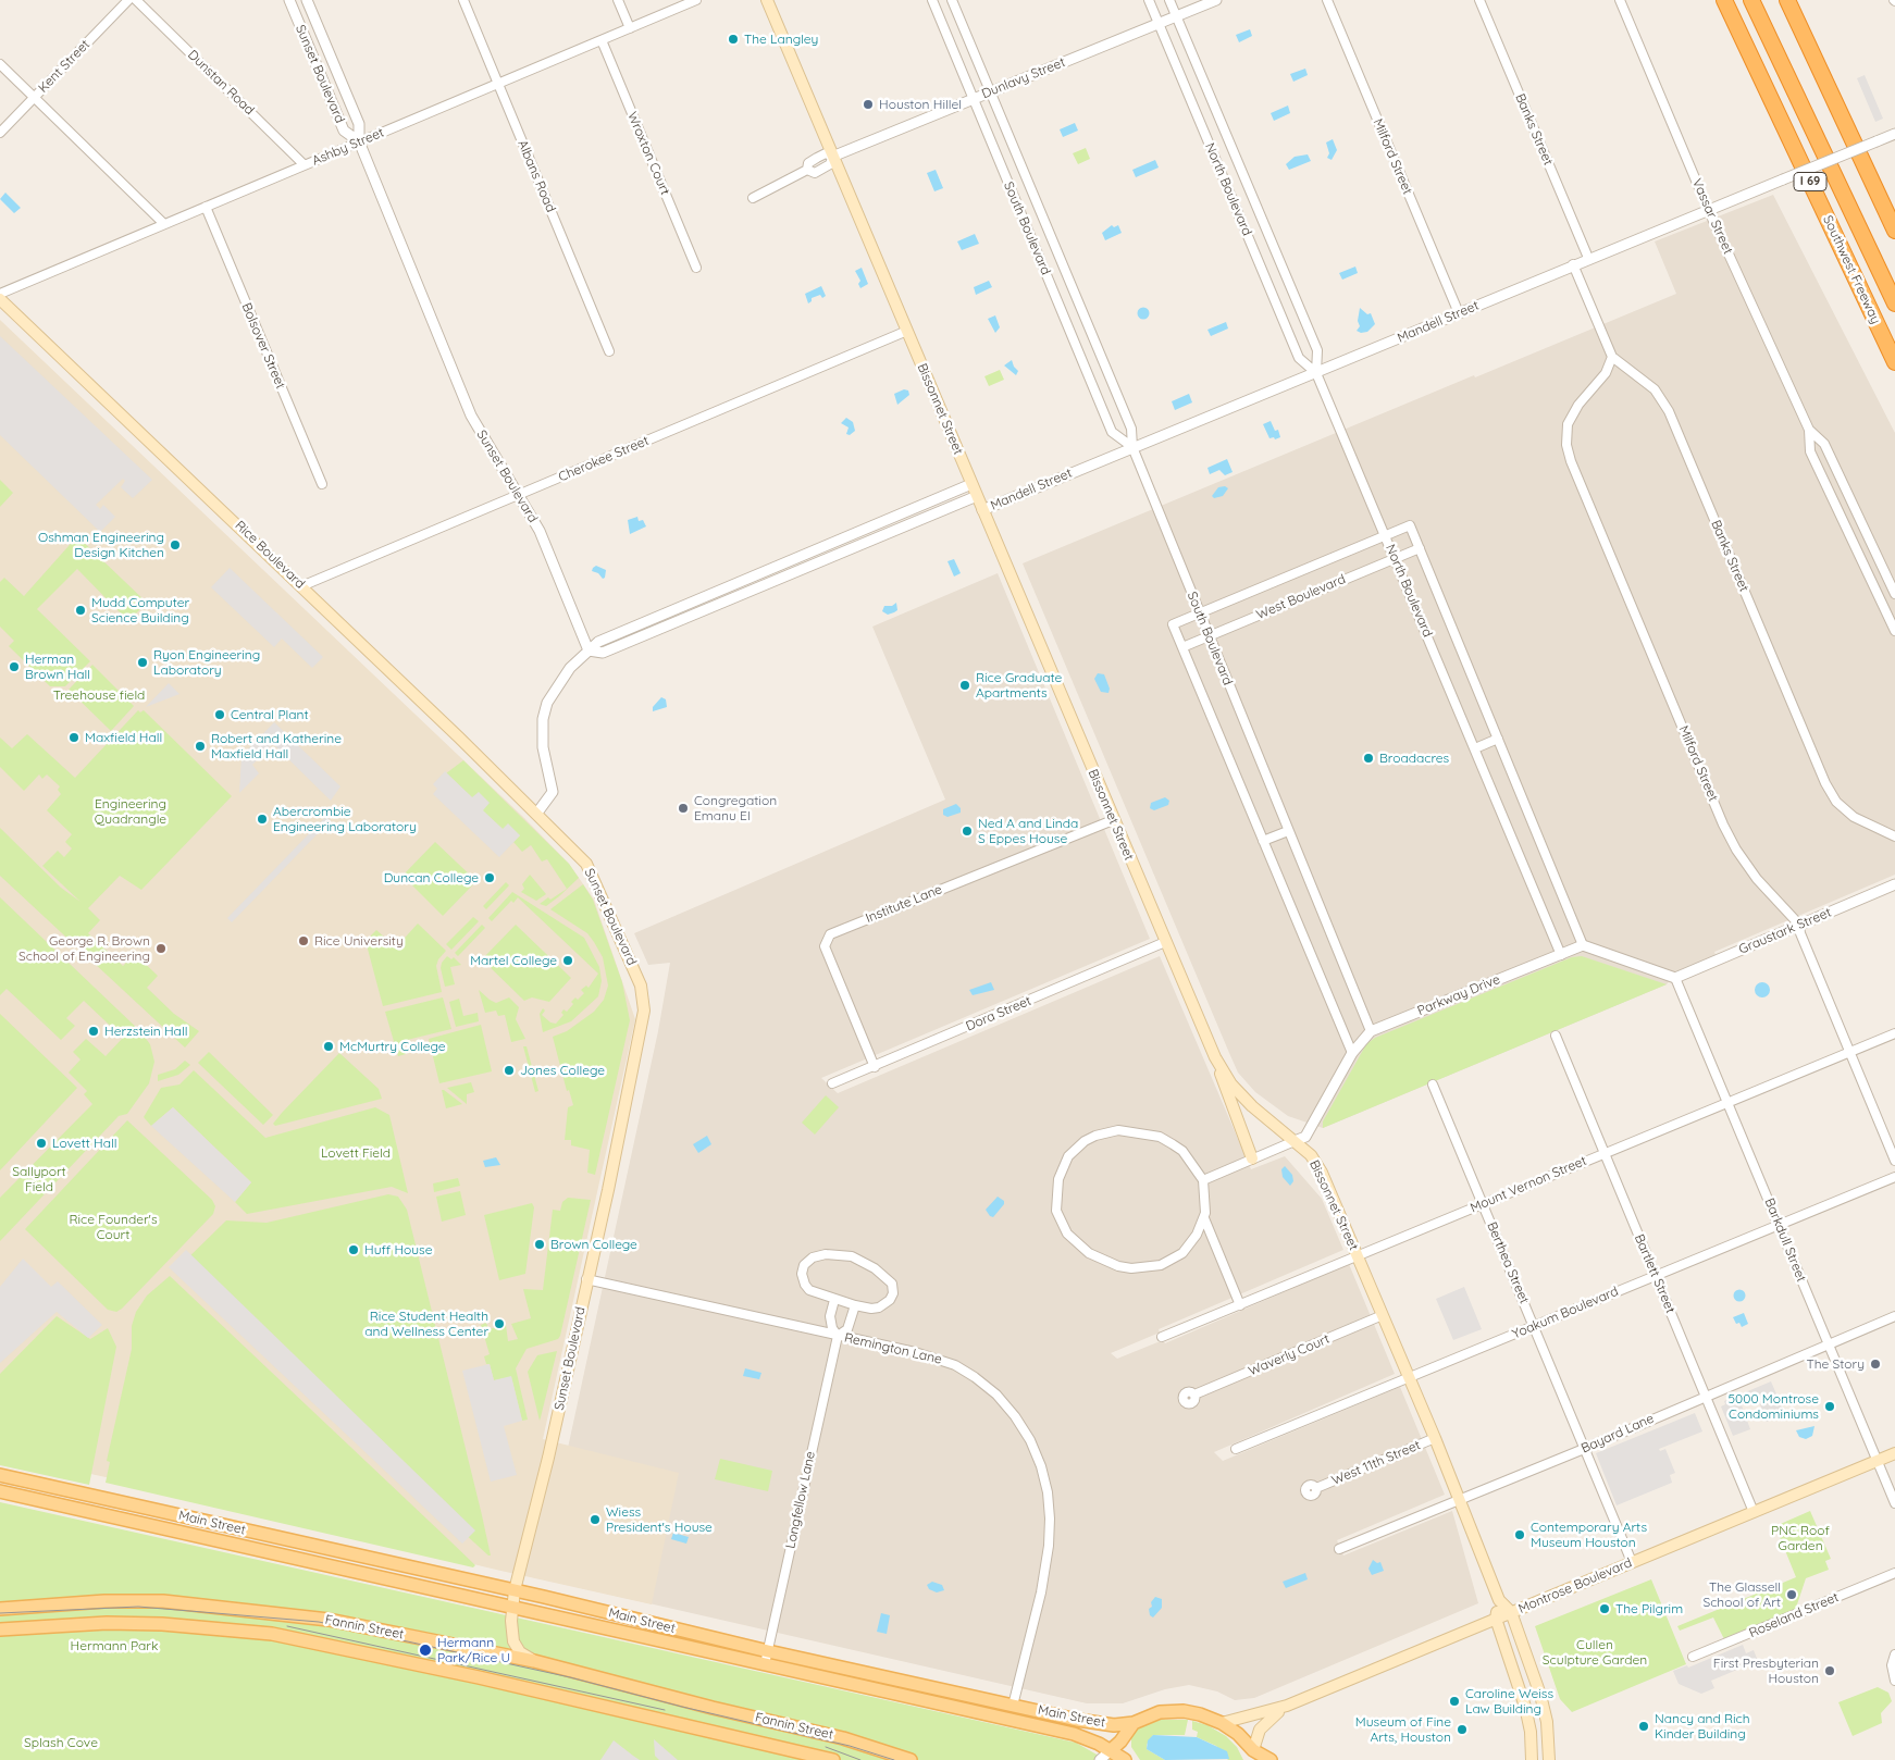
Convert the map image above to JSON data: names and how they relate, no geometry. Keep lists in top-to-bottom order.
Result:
{
  "streets": {
    "highway": ["I 69", "Southwest Freeway"],
    "main road": [
      "Sunset Boulevard",
      "Bissonnet Street",
      "Rice Boulevard",
      "Main Street",
      "Montrose Boulevard",
      "Fannin Street"
    ],
    "street": [
      "Kent Street",
      "Dunlavy Street",
      "Dunstan Road",
      "Banks Street",
      "Ashby Street",
      "Wroxton Court",
      "Milford Street",
      "Albans Road",
      "North Boulevard",
      "Vassar Street",
      "South Boulevard",
      "Mandell Street",
      "Bolsover Street",
      "Cherokee Street",
      "West Boulevard",
      "Institute Lane",
      "Graustark Street",
      "Parkway Drive",
      "Dora Street",
      "Mount Vernon Street",
      "Barkdull Street",
      "Berthea Street",
      "Bartlett Street",
      "Yoakum Boulevard",
      "Remington Lane",
      "Waverly Court",
      "Bayard Lane",
      "West 11th Street",
      "Longfellow Lane",
      "Roseland Street"
    ]
  },
  "crossings": [
    ["Sunset Boulevard", "Ashby Street"],
    ["Sunset Boulevard", "Mandell Street"],
    ["Sunset Boulevard", "Cherokee Street"],
    ["Sunset Boulevard", "Rice Boulevard"],
    ["Sunset Boulevard", "Remington Lane"],
    ["Sunset Boulevard", "Main Street"],
    ["Sunset Boulevard", "Fannin Street"],
    ["Dunlavy Street", "North Boulevard"],
    ["Dunlavy Street", "South Boulevard"],
    ["Dunlavy Street", "Bissonnet Street"],
    ["Dunstan Road", "Ashby Street"],
    ["Banks Street", "Milford Street"],
    ["Banks Street", "Mandell Street"],
    ["Ashby Street", "Wroxton Court"],
    ["Ashby Street", "Albans Road"],
    ["Ashby Street", "Bolsover Street"],
    ["Milford Street", "Mandell Street"],
    ["Milford Street", "Graustark Street"],
    ["Milford Street", "Mount Vernon Street"],
    ["North Boulevard", "Mandell Street"],
    ["North Boulevard", "West Boulevard"],
    ["North Boulevard", "Parkway Drive"],
    ["Vassar Street", "Mandell Street"],
    ["South Boulevard", "Mandell Street"],
    ["South Boulevard", "West Boulevard"],
    ["South Boulevard", "Parkway Drive"],
    ["Mandell Street", "Bissonnet Street"],
    ["Bissonnet Street", "Cherokee Street"],
    ["Bissonnet Street", "Institute Lane"],
    ["Bissonnet Street", "Parkway Drive"],
    ["Bissonnet Street", "Dora Street"],
    ["Bissonnet Street", "Mount Vernon Street"],
    ["Bissonnet Street", "Yoakum Boulevard"],
    ["Bissonnet Street", "Waverly Court"],
    ["Bissonnet Street", "Bayard Lane"],
    ["Bissonnet Street", "West 11th Street"],
    ["Bissonnet Street", "Montrose Boulevard"],
    ["Cherokee Street", "Rice Boulevard"],
    ["Institute Lane", "Dora Street"],
    ["Graustark Street", "Barkdull Street"],
    ["Mount Vernon Street", "Barkdull Street"],
    ["Mount Vernon Street", "Berthea Street"],
    ["Mount Vernon Street", "Bartlett Street"],
    ["Barkdull Street", "Yoakum Boulevard"],
    ["Barkdull Street", "Bayard Lane"],
    ["Barkdull Street", "Montrose Boulevard"],
    ["Berthea Street", "Yoakum Boulevard"],
    ["Berthea Street", "Bayard Lane"],
    ["Berthea Street", "Montrose Boulevard"],
    ["Bartlett Street", "Yoakum Boulevard"],
    ["Bartlett Street", "Bayard Lane"],
    ["Bartlett Street", "Montrose Boulevard"],
    ["Remington Lane", "Longfellow Lane"],
    ["Remington Lane", "Main Street"],
    ["Longfellow Lane", "Main Street"],
    ["Main Street", "Montrose Boulevard"]
  ],
  "parks": [
    "Treehouse field",
    "Engineering Quadrangle",
    "Lovett Field",
    "Sallyport Field",
    "Rice Founder's Court",
    "PNC Roof Garden",
    "Cullen Sculpture Garden",
    "Hermann Park",
    "Splash Cove"
  ],
  "places": [
    "The Langley",
    "Houston Hillel",
    "Oshman Engineering Design Kitchen",
    "Mudd Computer Science Building",
    "Ryon Engineering Laboratory",
    "Herman Brown Hall",
    "Rice Graduate Apartments",
    "Central Plant",
    "Maxfield Hall",
    "Robert and Katherine Maxfield Hall",
    "Broadacres",
    "Congregation Emanu El",
    "Abercrombie Engineering Laboratory",
    "Ned A and Linda S Eppes House",
    "Duncan College",
    "Rice University",
    "George R. Brown School of Engineering",
    "Martel College",
    "Herzstein Hall",
    "McMurtry College",
    "Jones College",
    "Lovett Hall",
    "Brown College",
    "Huff House",
    "Rice Student Health and Wellness Center",
    "The Story",
    "5000 Montrose Condominiums",
    "Wiess President's House",
    "Contemporary Arts Museum Houston",
    "The Glassell School of Art",
    "The Pilgrim",
    "Hermann Park/Rice U",
    "First Presbyterian Houston",
    "Caroline Weiss Law Building",
    "Nancy and Rich Kinder Building",
    "Museum of Fine Arts, Houston"
  ]
}
